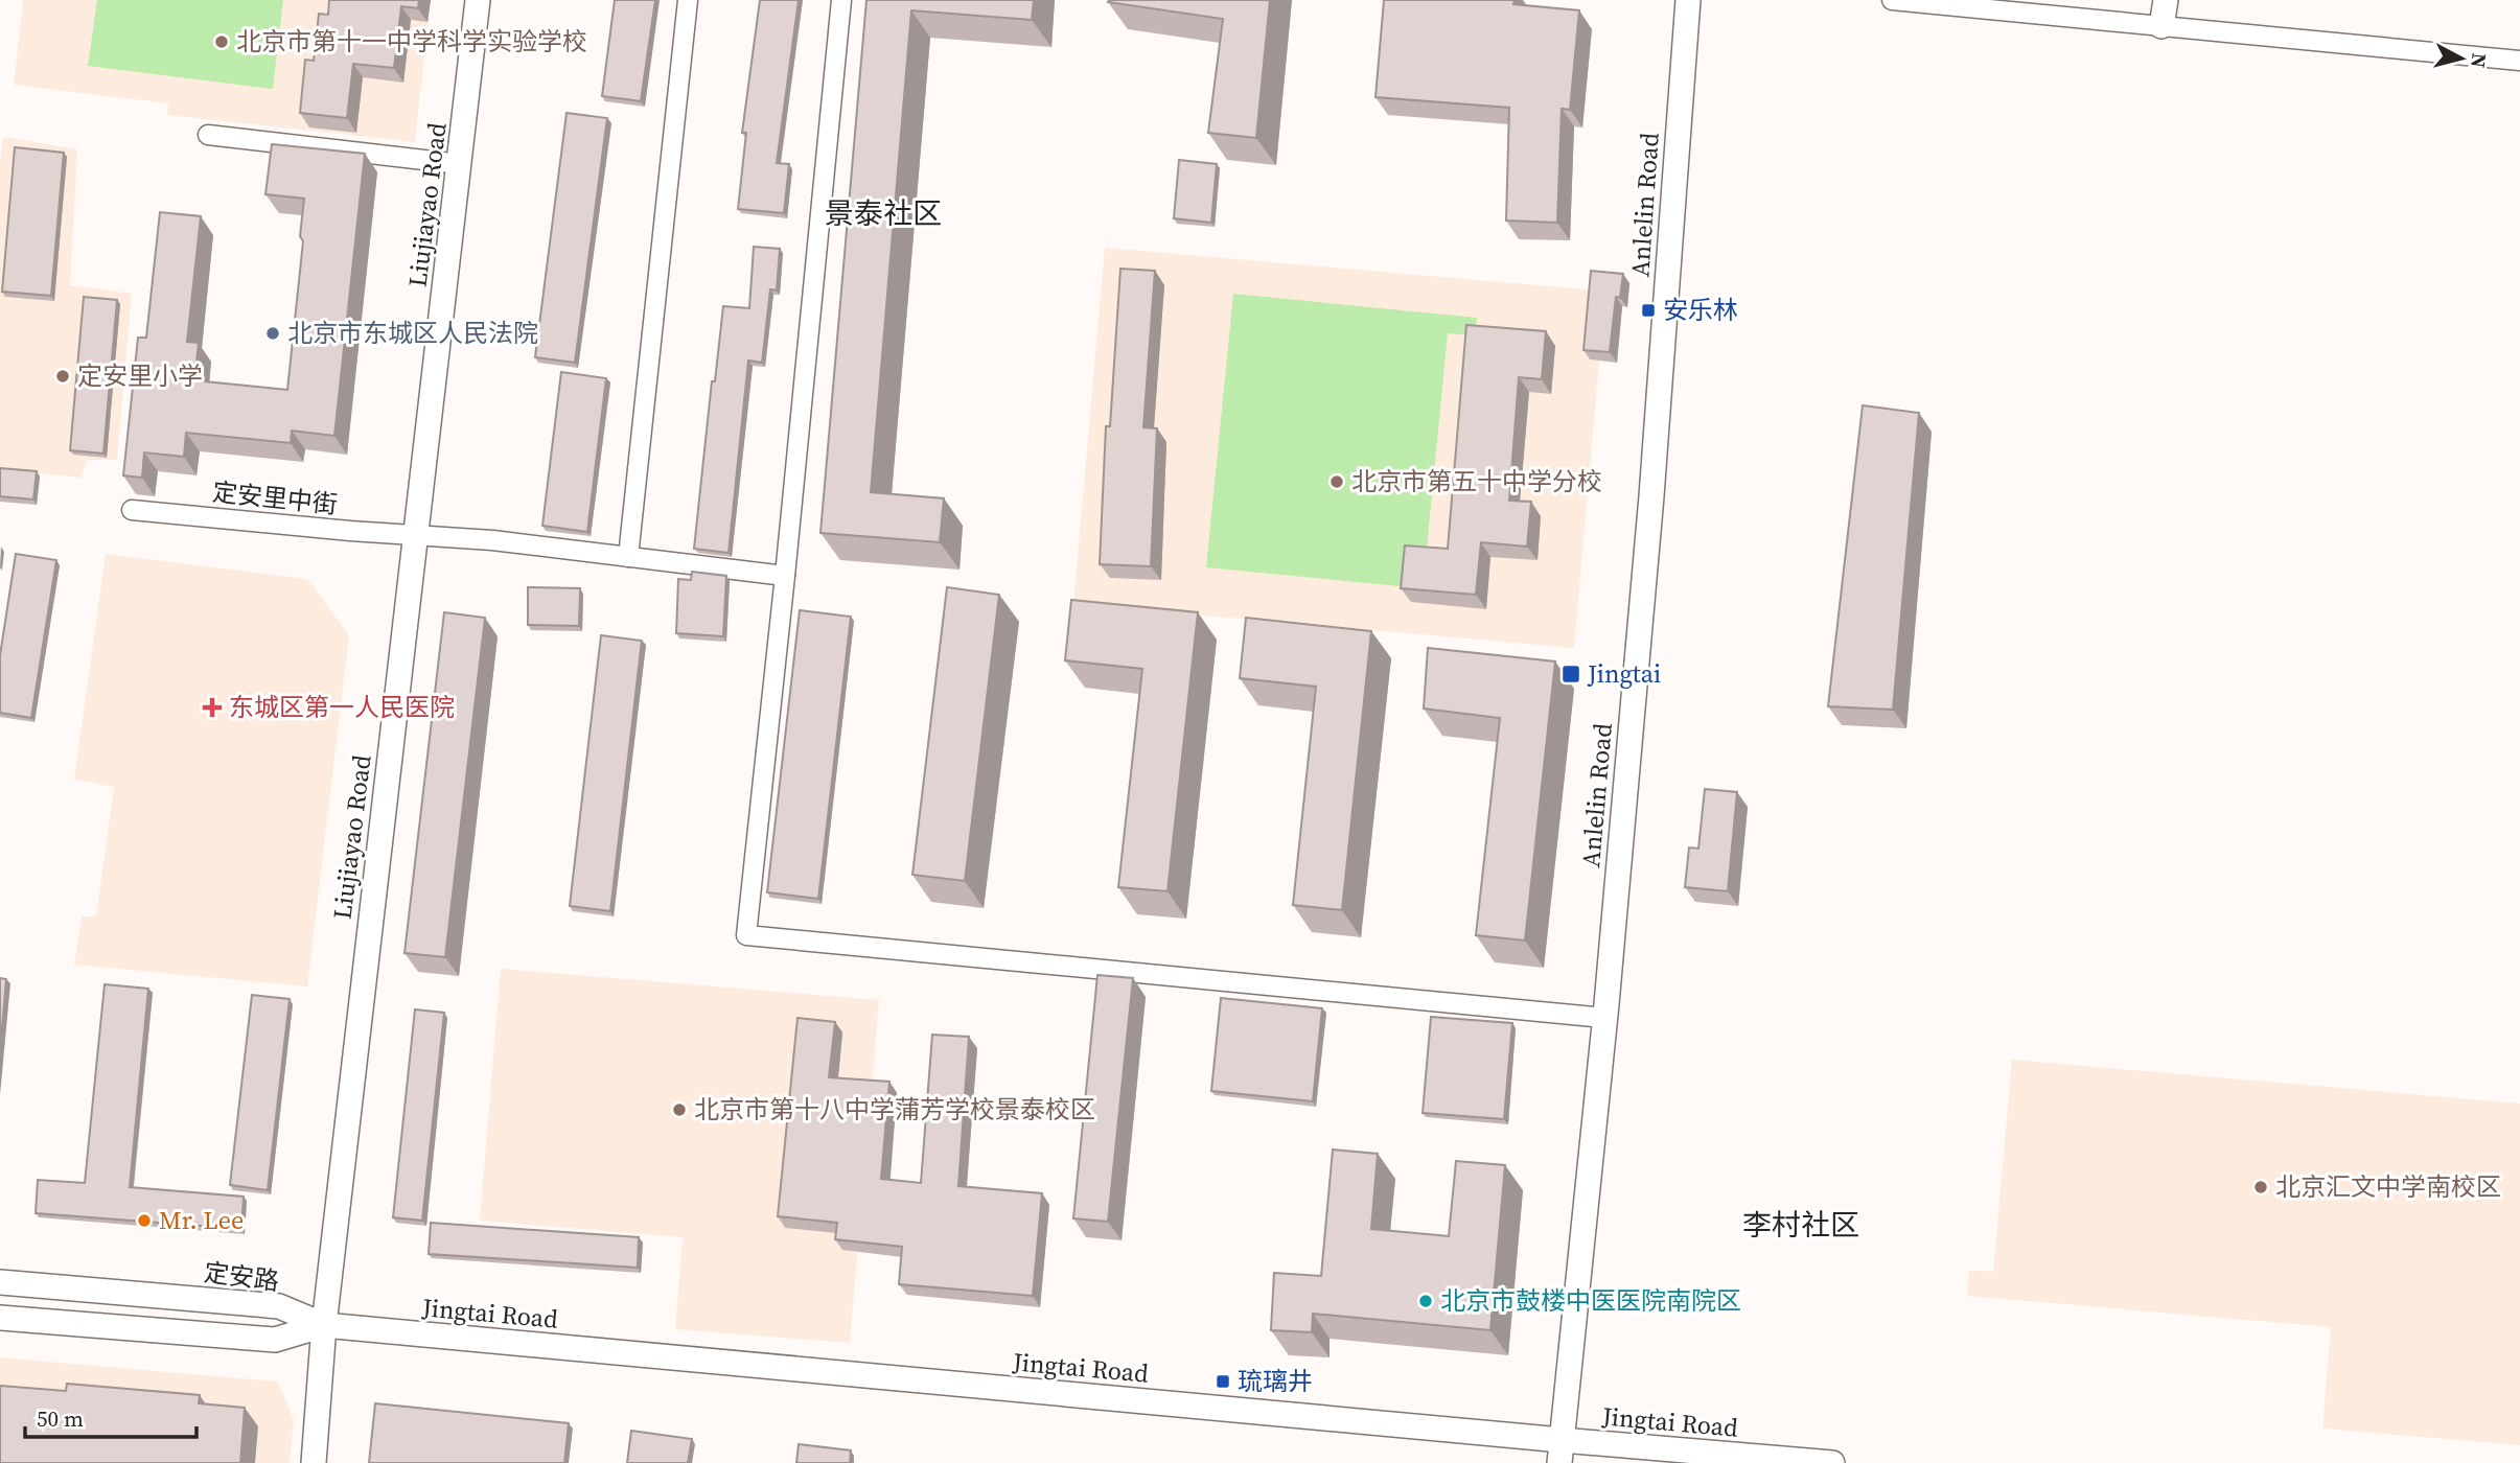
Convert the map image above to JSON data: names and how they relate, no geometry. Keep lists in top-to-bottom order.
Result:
{
  "streets": {
    "street": [
      "Liujiayao Road",
      "Anlelin Road",
      "定安里中街",
      "定安路",
      "Jingtai Road"
    ]
  },
  "crossings": [
    ["Liujiayao Road", "定安里中街"],
    ["Liujiayao Road", "定安路"],
    ["Liujiayao Road", "Jingtai Road"],
    ["Anlelin Road", "Jingtai Road"],
    ["定安路", "Jingtai Road"]
  ],
  "districts": ["景泰社区", "李村社区"],
  "places": {
    "other": [
      "北京市第十一中学科学实验学校",
      "北京市东城区人民法院",
      "定安里小学",
      "北京市第五十中学分校",
      "北京市第十八中学蒲芳学校景泰校区",
      "北京汇文中学南校区",
      "Mr. Lee",
      "北京市鼓楼中医医院南院区"
    ],
    "transit": ["安乐林", "Jingtai", "琉璃井"],
    "health": ["东城区第一人民医院"]
  },
  "scale_bar": "50 m",
  "north": "right"
}
